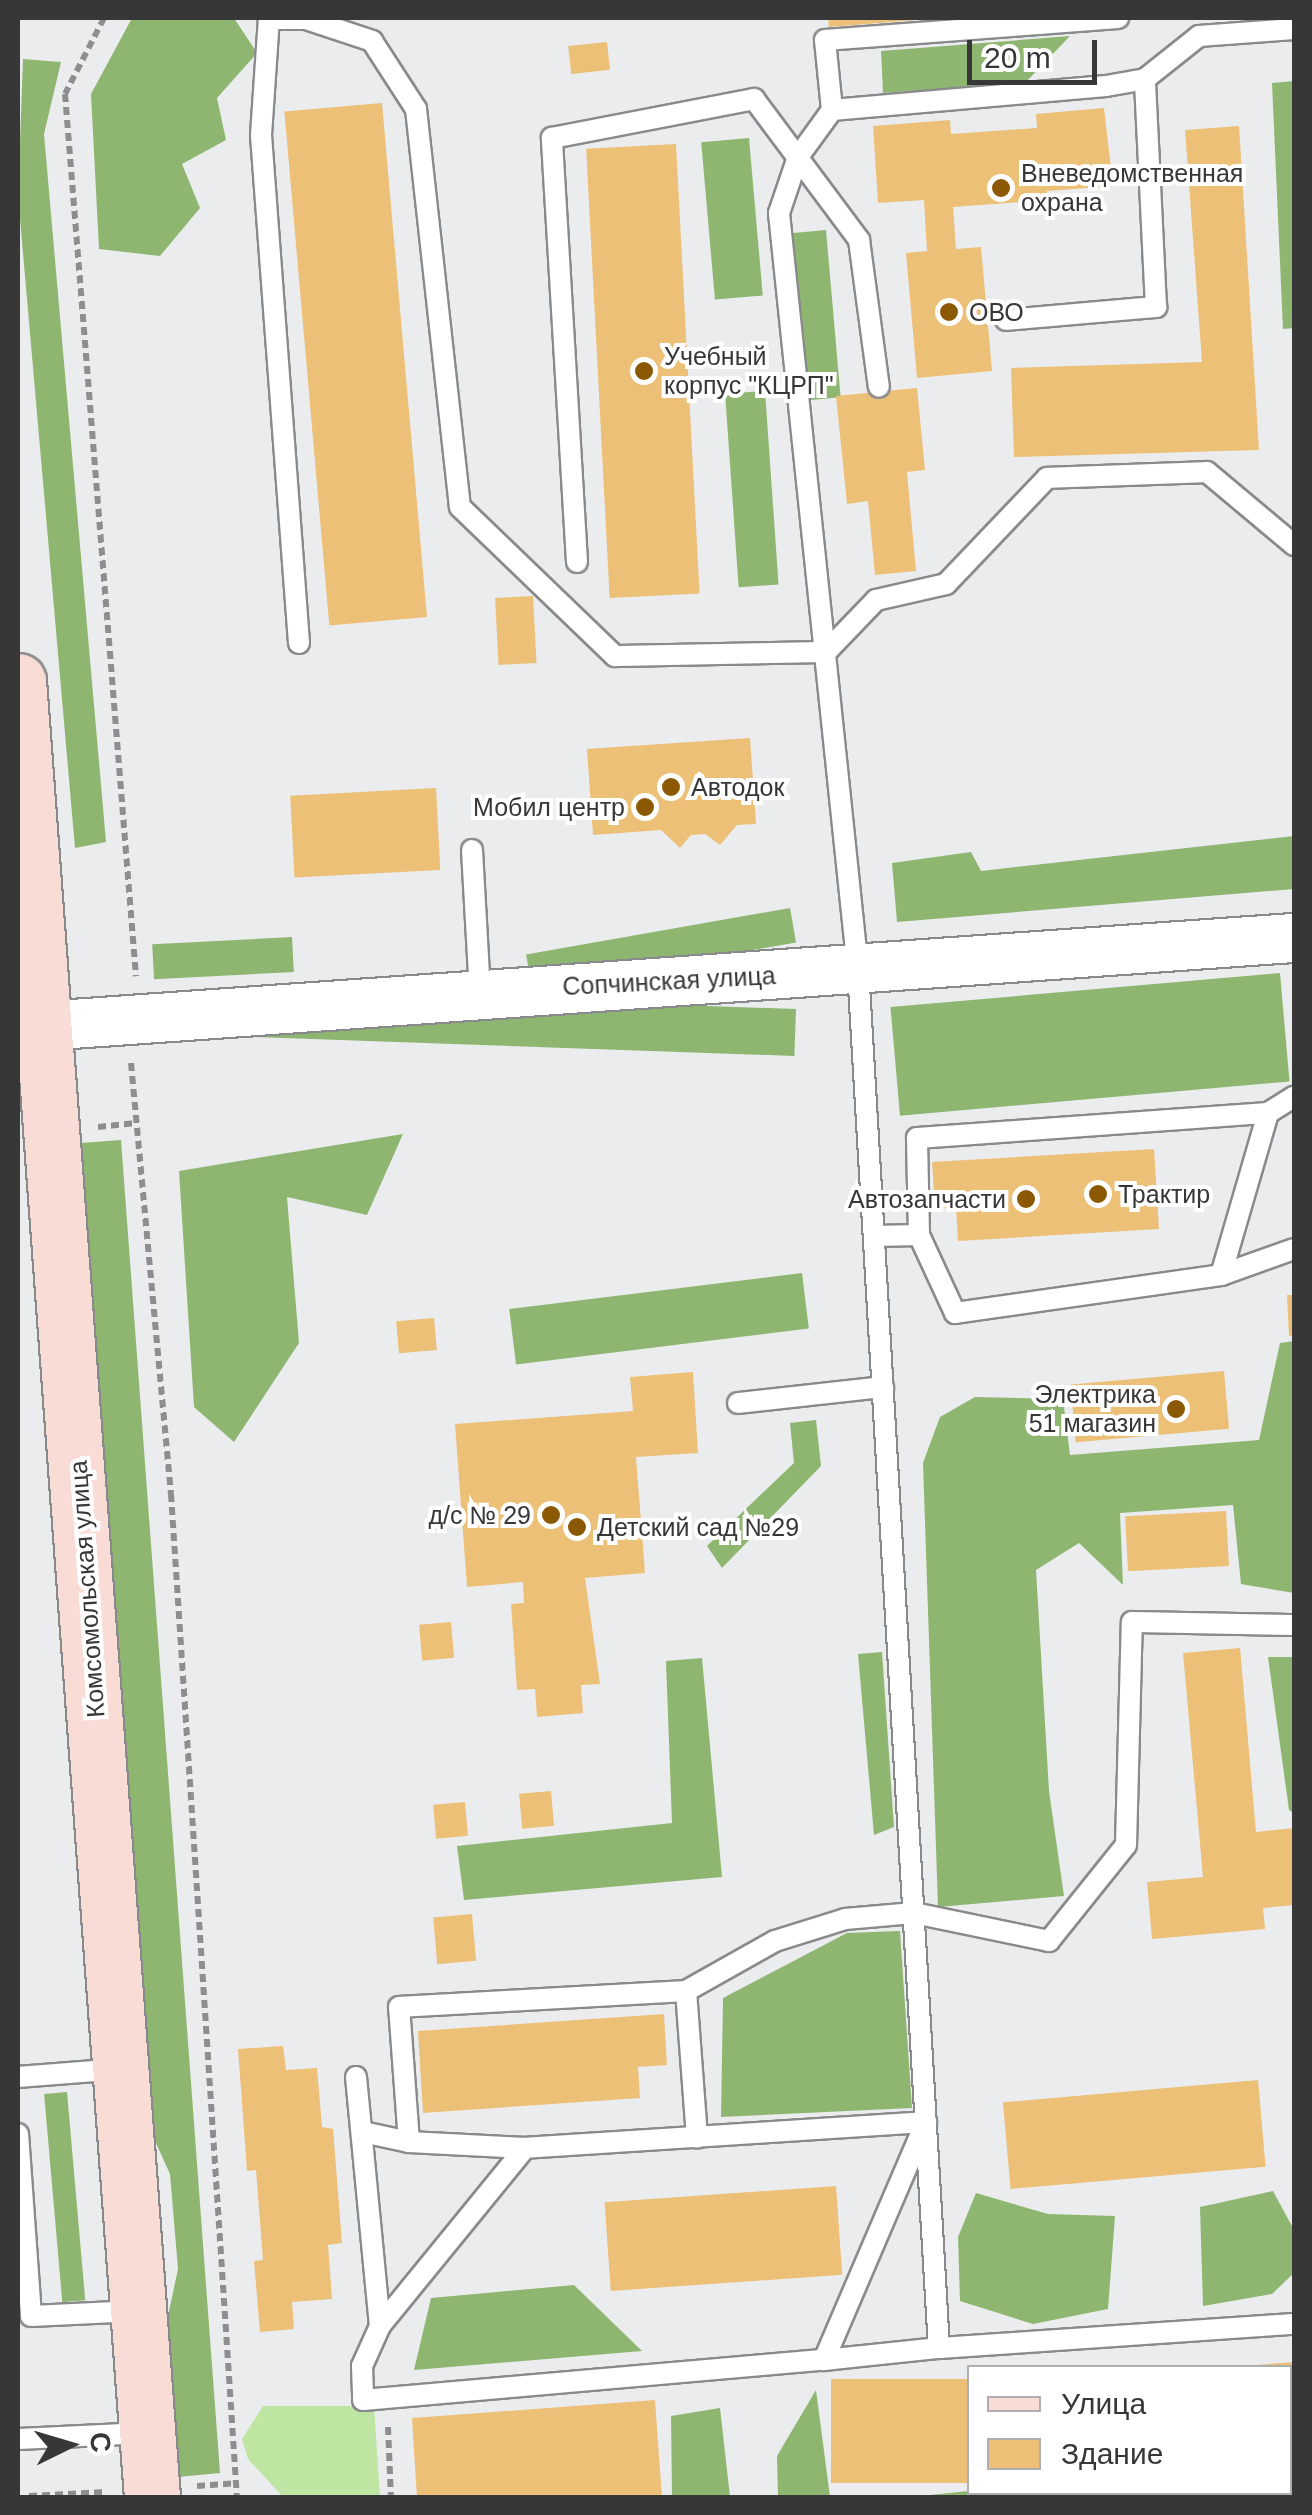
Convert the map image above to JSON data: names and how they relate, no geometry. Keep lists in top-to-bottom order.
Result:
{
  "streets": {
    "main road": ["Комсомольская улица"],
    "street": ["Сопчинская улица"]
  },
  "crossings": [
    ["Сопчинская улица", "Комсомольская улица"]
  ],
  "places": [
    "Вневедомственная охрана",
    "ОВО",
    "Учебный корпус \"КЦРП\"",
    "Автодок",
    "Мобил центр",
    "Трактир",
    "Автозапчасти",
    "Электрика 51 магазин",
    "д/с № 29",
    "Детский сад №29"
  ],
  "legend": ["Улица", "Здание"],
  "scale_bar": "20 m",
  "north": "right"
}
